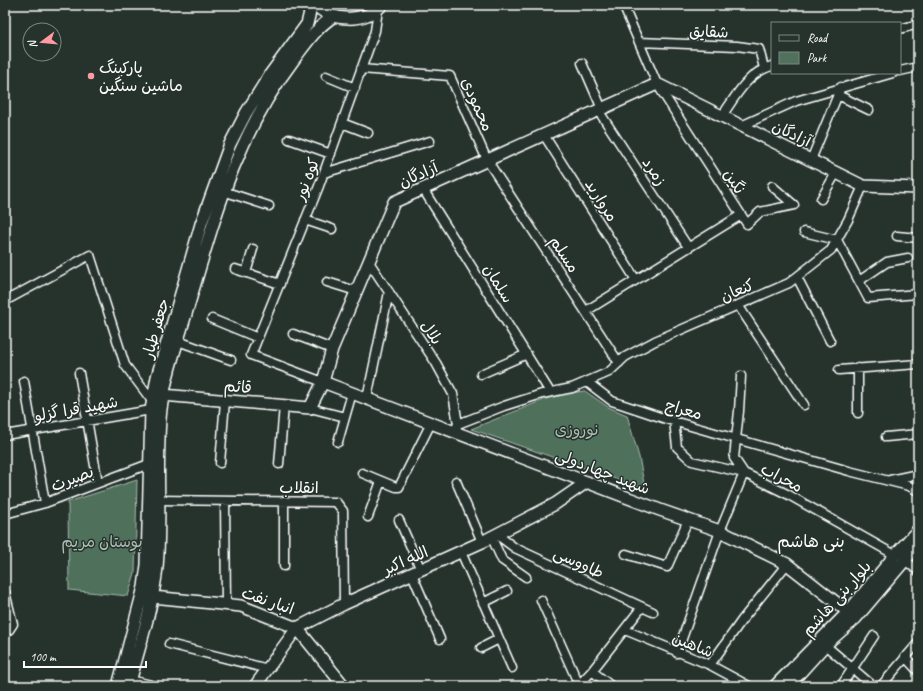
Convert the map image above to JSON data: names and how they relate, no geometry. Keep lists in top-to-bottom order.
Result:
{
  "streets": {
    "street": [
      "شقایق",
      "محمودی",
      "آزادگان",
      "زمرد",
      "کوه نور",
      "نگین",
      "مروارید",
      "مسلم",
      "سلمان",
      "کنعان",
      "جعفر طیار",
      "بلال",
      "قائم",
      "شهید قرا گزلو",
      "معراج",
      "شهید چهاردولی",
      "محراب",
      "بصیرت",
      "انقلاب",
      "الله اکبر",
      "طاووسی",
      "بلوار بنی هاشم",
      "انبار نفت",
      "شاهین"
    ]
  },
  "crossings": [
    ["محمودی", "آزادگان"],
    ["محمودی", "کوه نور"],
    ["محمودی", "مسلم"],
    ["آزادگان", "زمرد"],
    ["آزادگان", "کوه نور"],
    ["آزادگان", "نگین"],
    ["آزادگان", "مروارید"],
    ["آزادگان", "مسلم"],
    ["آزادگان", "سلمان"],
    ["آزادگان", "کنعان"],
    ["آزادگان", "بلال"],
    ["آزادگان", "قائم"],
    ["آزادگان", "شهید چهاردولی"],
    ["کوه نور", "شهید چهاردولی"],
    ["مسلم", "کنعان"],
    ["کنعان", "معراج"],
    ["جعفر طیار", "قائم"],
    ["جعفر طیار", "شهید قرا گزلو"],
    ["جعفر طیار", "بصیرت"],
    ["جعفر طیار", "انقلاب"],
    ["جعفر طیار", "انبار نفت"],
    ["بلال", "شهید چهاردولی"],
    ["معراج", "محراب"],
    ["شهید چهاردولی", "الله اکبر"],
    ["شهید چهاردولی", "بلوار بنی هاشم"],
    ["محراب", "بلوار بنی هاشم"],
    ["انقلاب", "الله اکبر"],
    ["الله اکبر", "طاووسی"],
    ["الله اکبر", "انبار نفت"]
  ],
  "districts": ["بنی هاشم"],
  "parks": ["نوروزی", "بوستان مریم"],
  "places": ["پارکینگ ماشین سنگین"],
  "legend": ["Road", "Park"],
  "scale_bar": "100 m",
  "north": "left"
}
